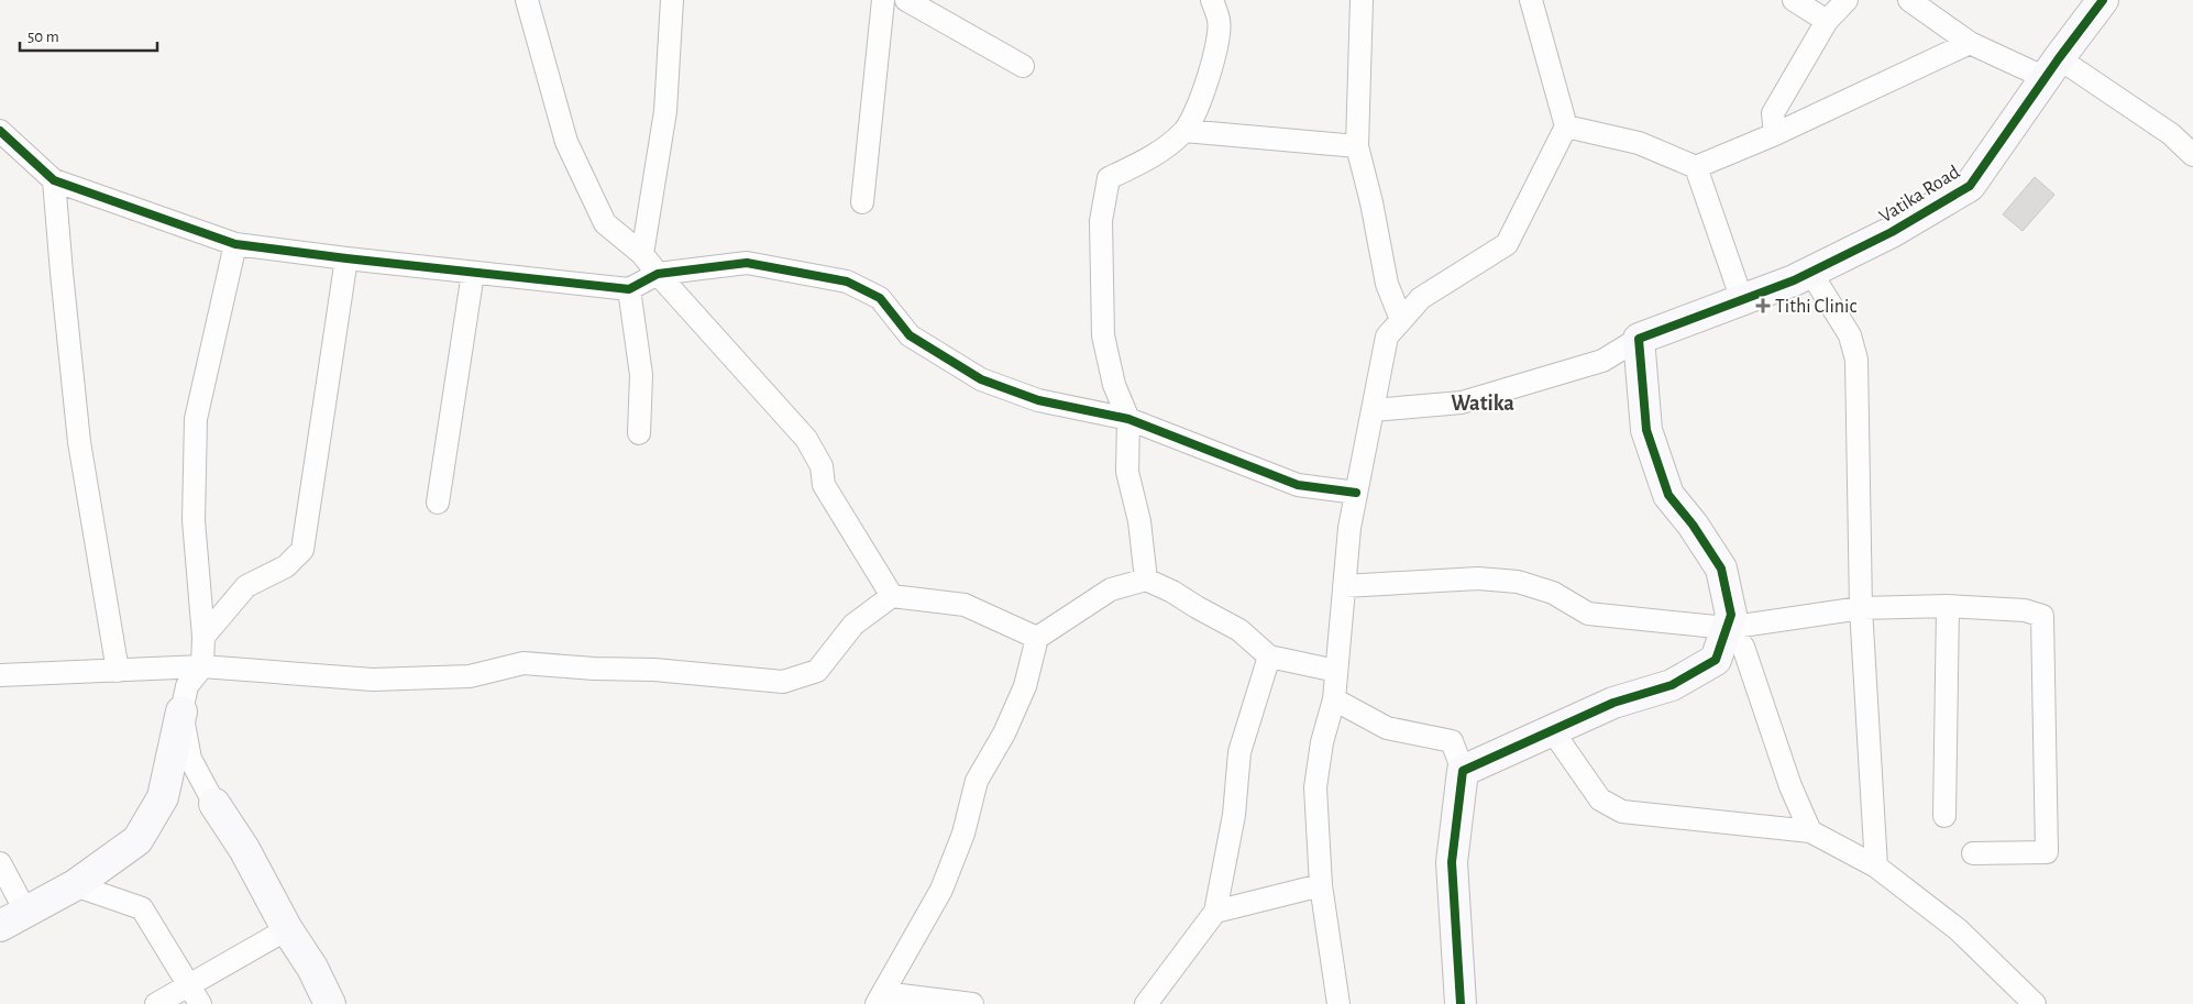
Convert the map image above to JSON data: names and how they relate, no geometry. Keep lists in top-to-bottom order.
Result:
{
  "streets": {
    "street": ["Vatika Road"]
  },
  "districts": ["Watika"],
  "places": {
    "health": ["Tithi Clinic"]
  },
  "scale_bar": "50 m"
}
